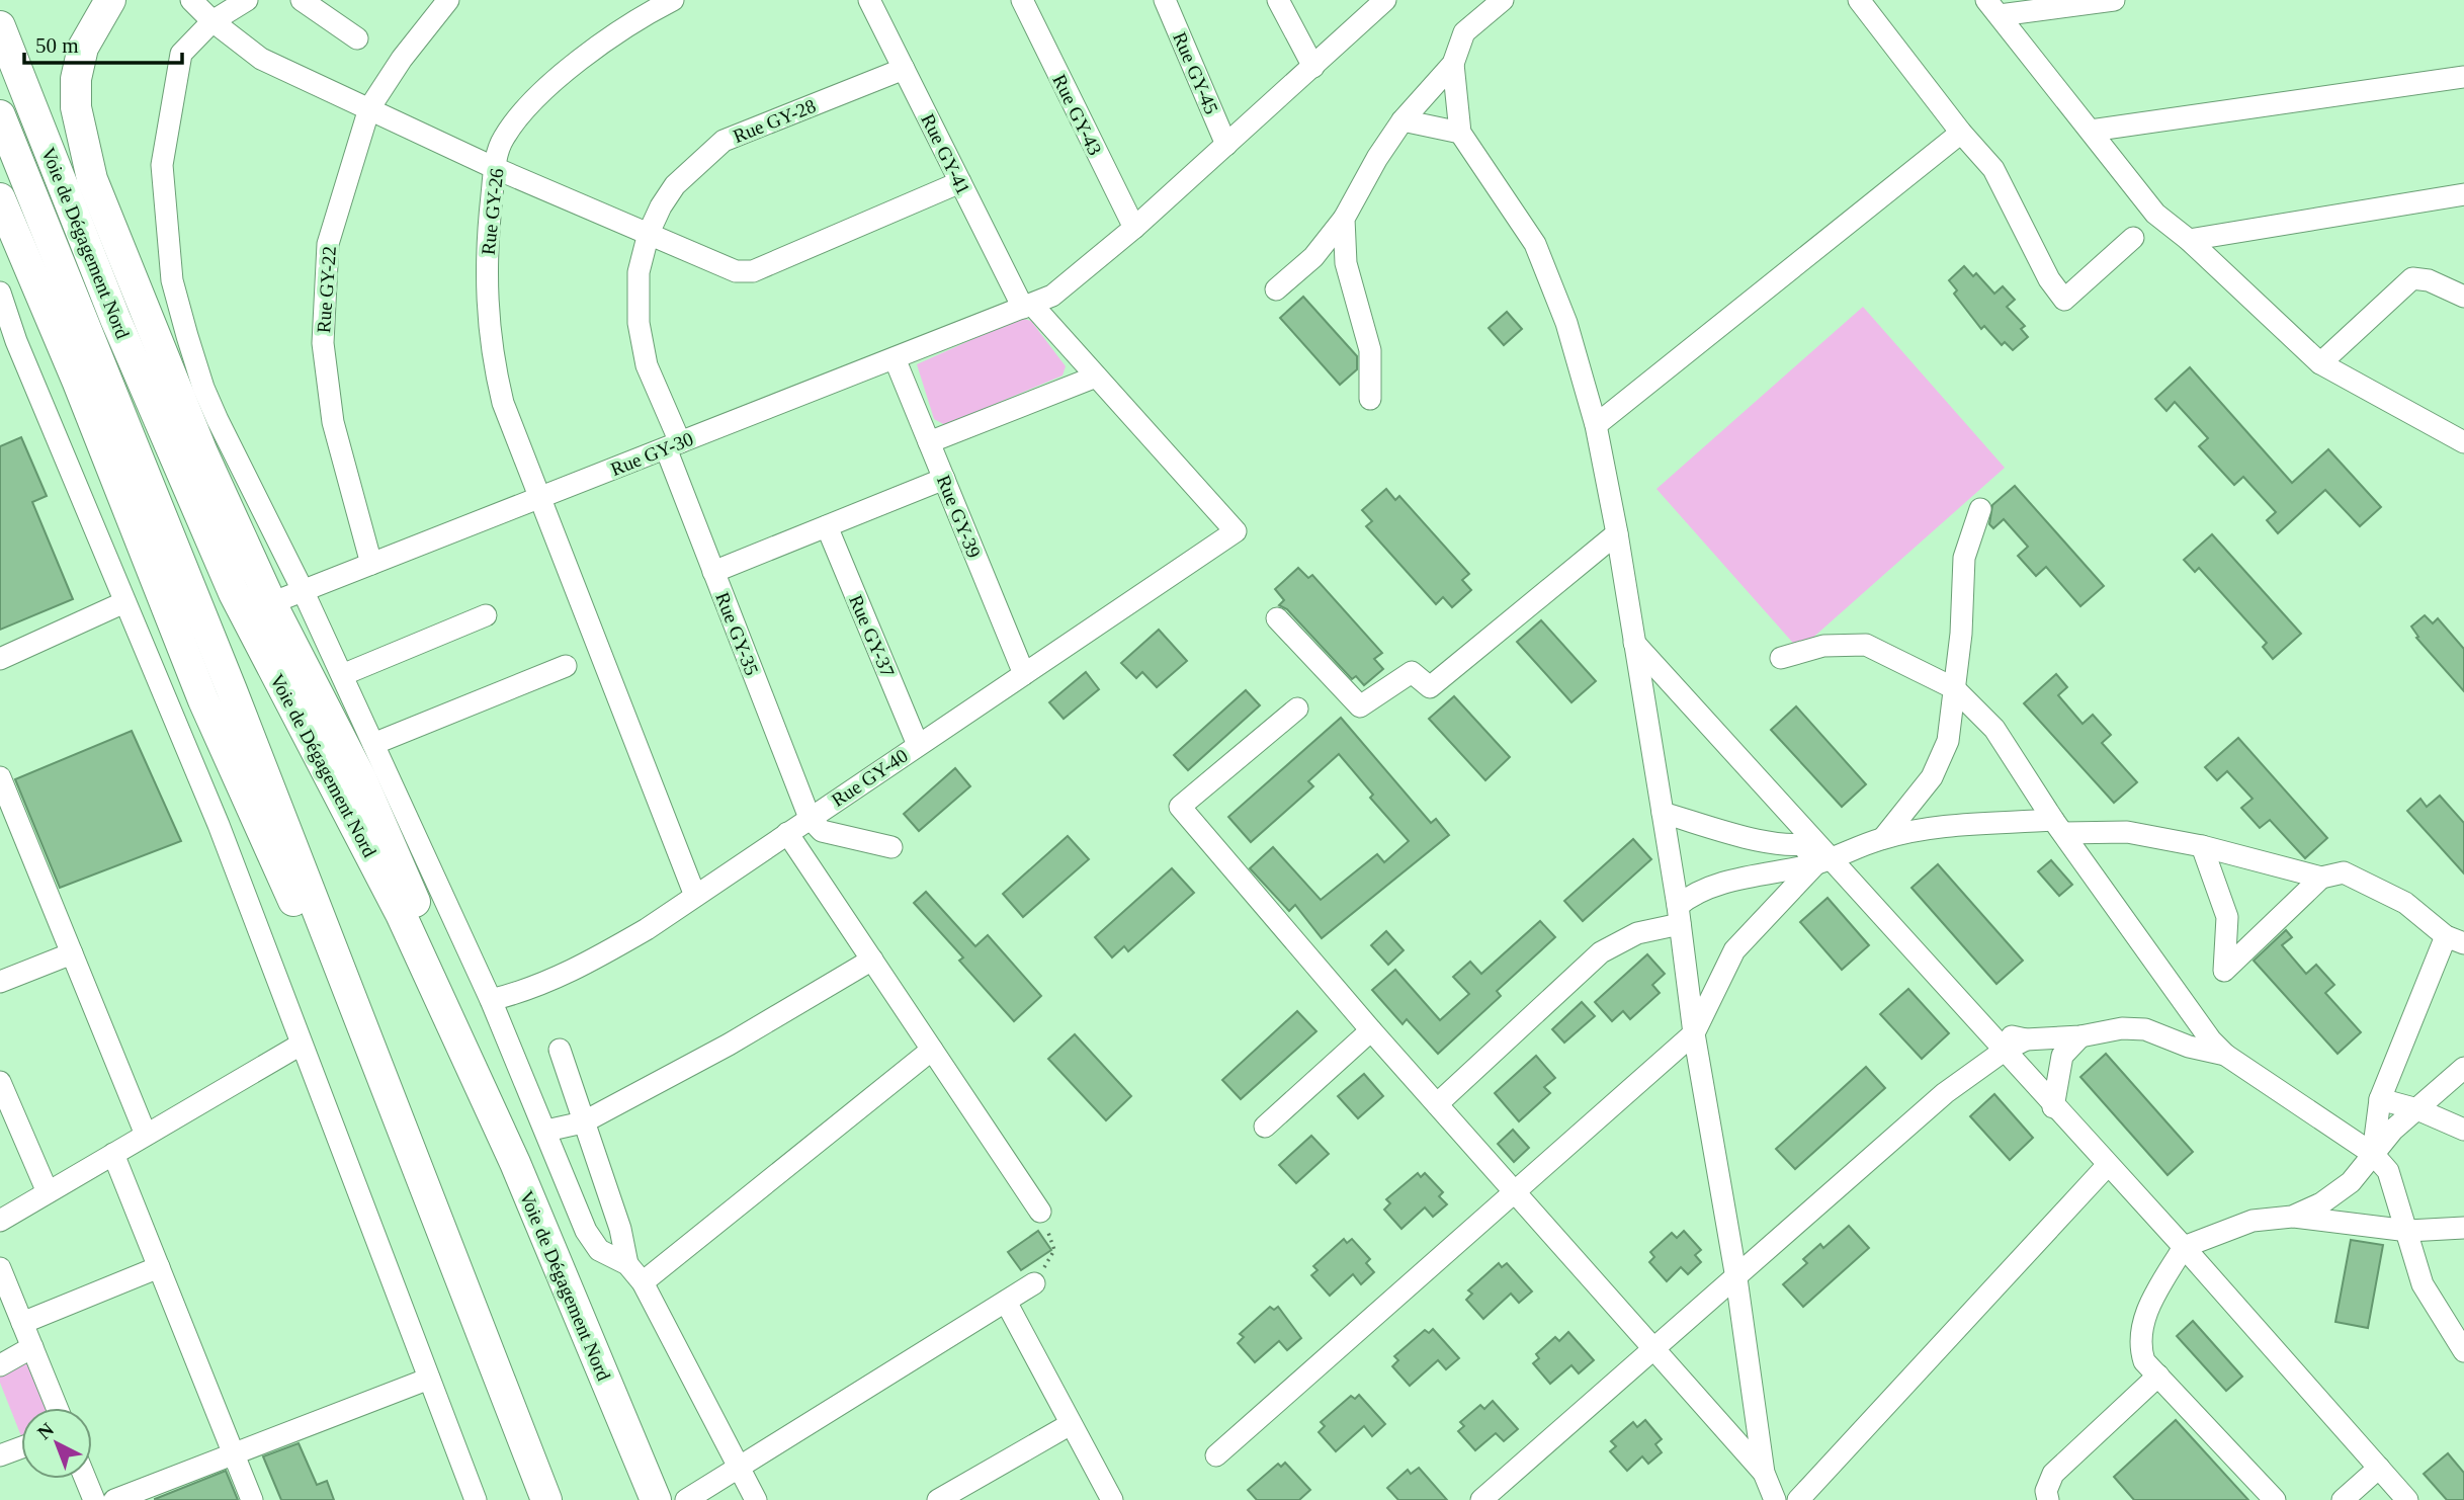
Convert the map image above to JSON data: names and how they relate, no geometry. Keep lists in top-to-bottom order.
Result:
{
  "streets": {
    "highway": ["Voie de Dégagement Nord"],
    "street": [
      "Rue GY-45",
      "Rue GY-43",
      "Rue GY-28",
      "Rue GY-41",
      "Rue GY-26",
      "Rue GY-22",
      "Rue GY-30",
      "Rue GY-39",
      "Rue GY-35",
      "Rue GY-37",
      "Rue GY-40"
    ]
  },
  "crossings": [
    ["Rue GY-45", "Rue GY-30"],
    ["Rue GY-43", "Rue GY-30"],
    ["Rue GY-28", "Rue GY-41"],
    ["Rue GY-28", "Rue GY-30"],
    ["Rue GY-28", "Rue GY-35"],
    ["Rue GY-41", "Rue GY-30"],
    ["Rue GY-41", "Rue GY-40"],
    ["Rue GY-26", "Rue GY-30"],
    ["Rue GY-26", "Rue GY-40"],
    ["Rue GY-22", "Rue GY-30"],
    ["Rue GY-30", "Rue GY-39"],
    ["Rue GY-30", "Rue GY-35"],
    ["Rue GY-39", "Rue GY-40"],
    ["Rue GY-35", "Rue GY-40"],
    ["Rue GY-37", "Rue GY-40"]
  ],
  "scale_bar": "50 m",
  "north": "top left"
}
